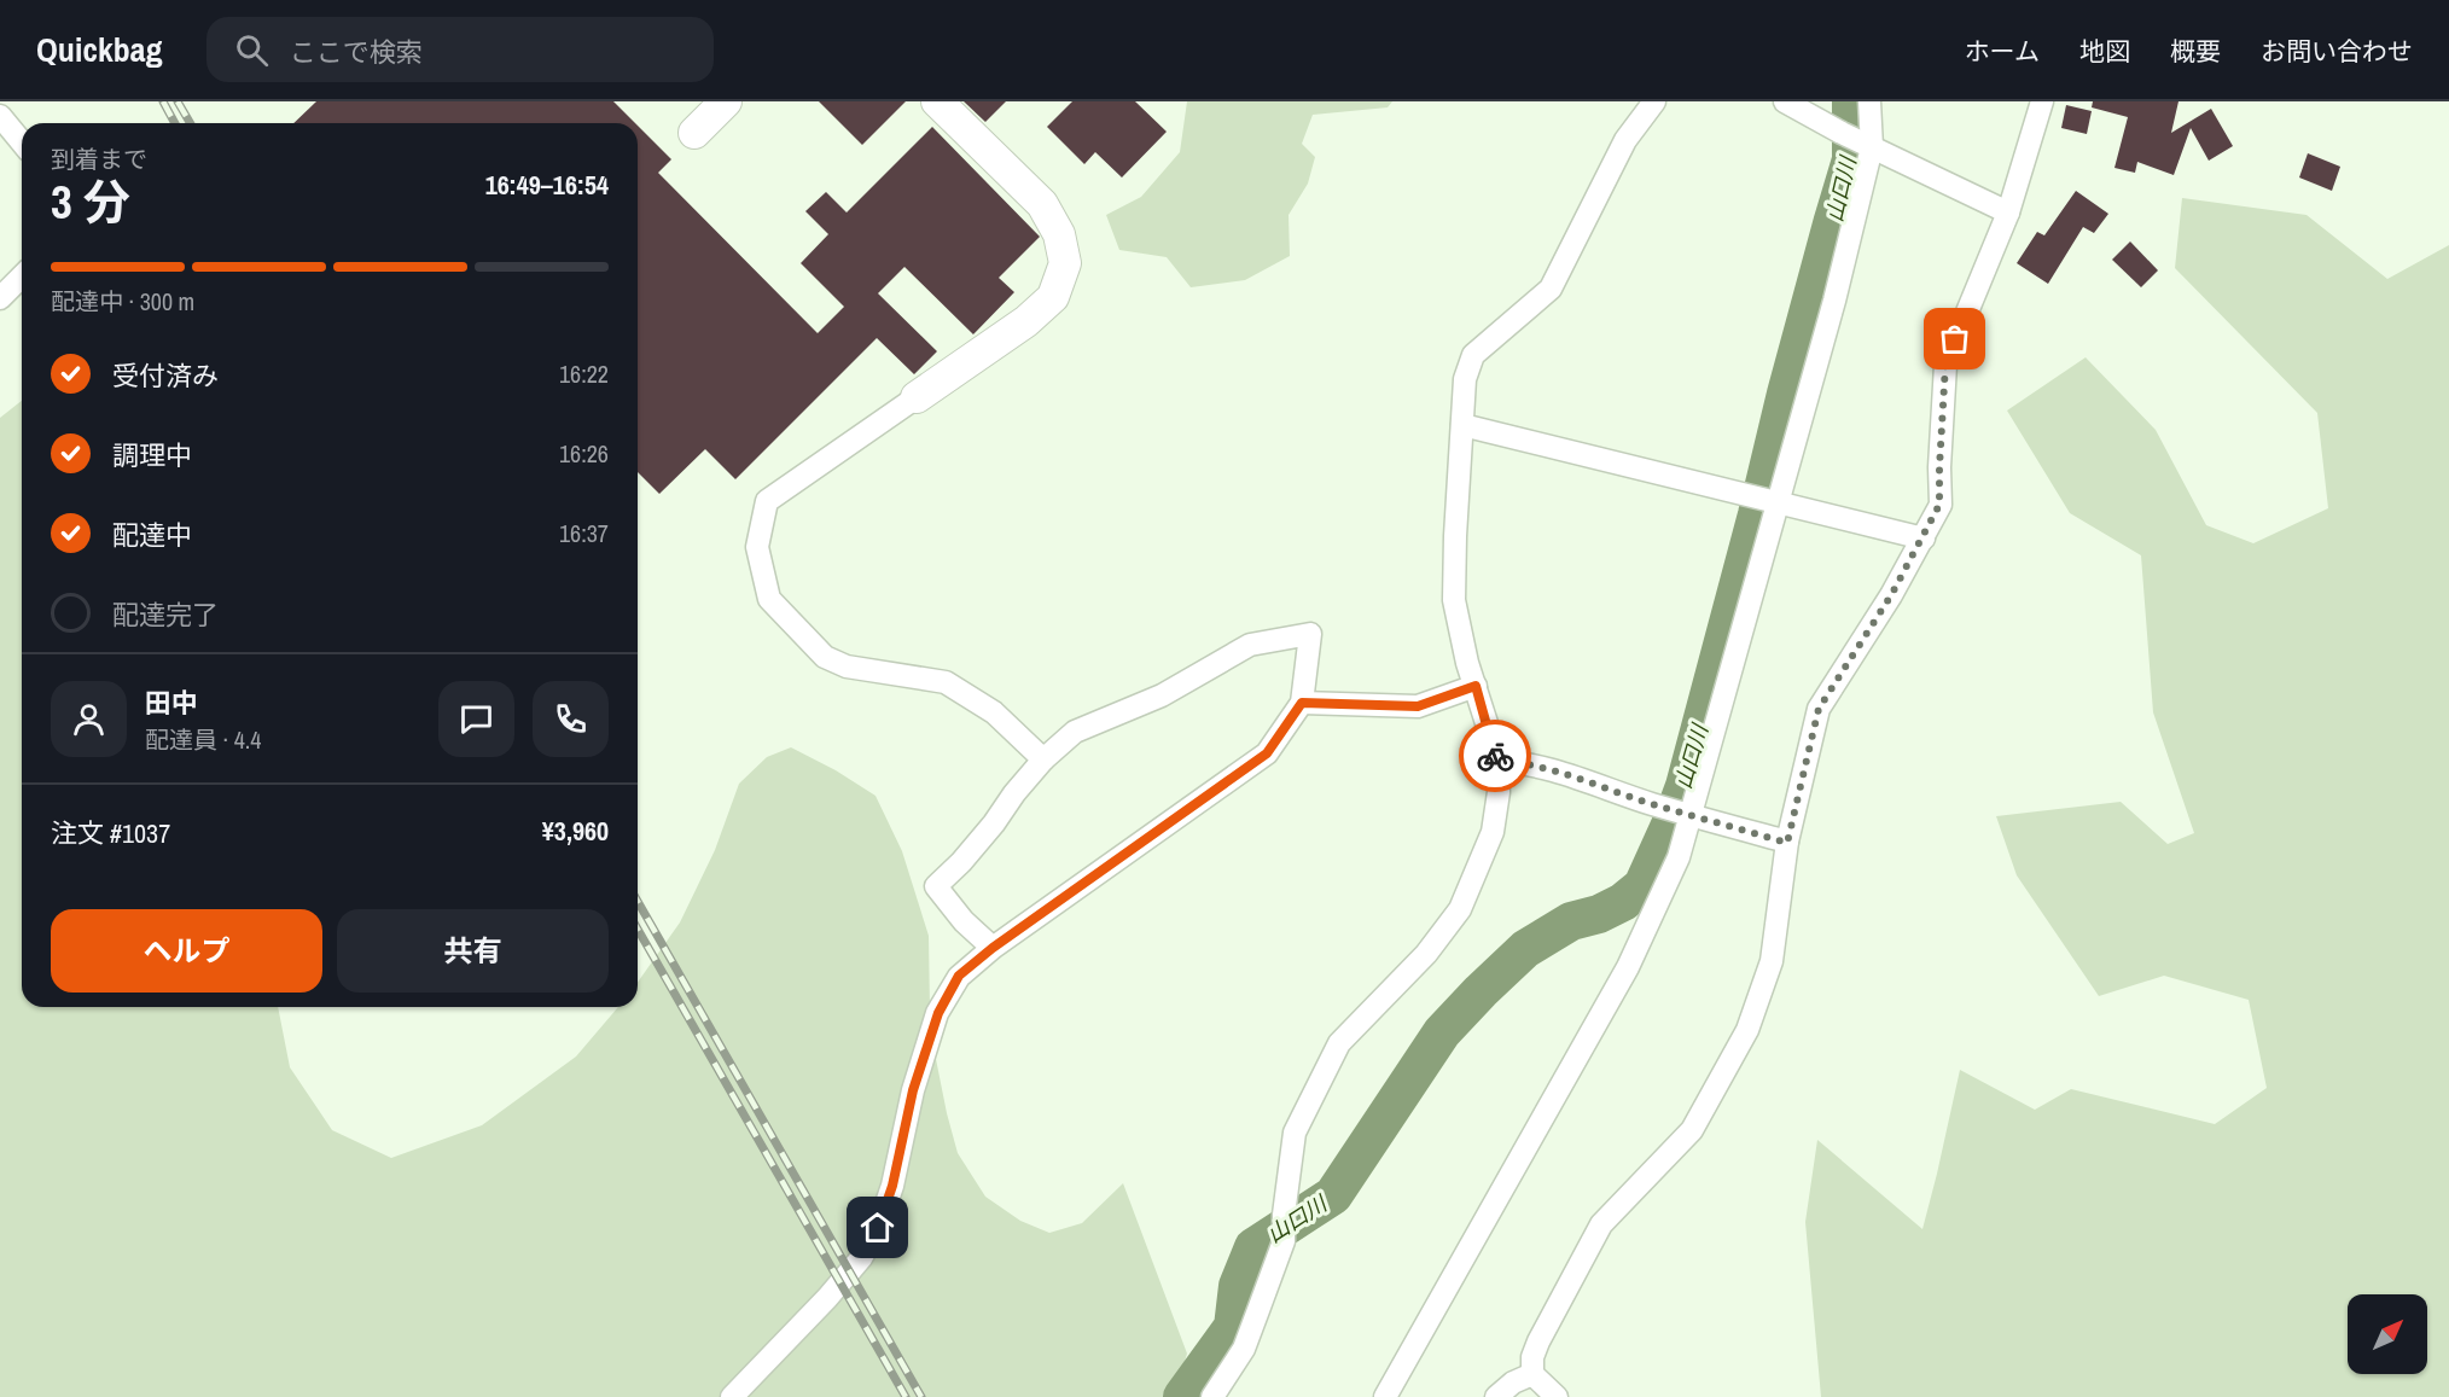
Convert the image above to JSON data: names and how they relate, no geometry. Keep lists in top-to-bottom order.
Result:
{
  "water": ["山口川"],
  "north": "top right",
  "page": {
    "header": "Quickbag",
    "search": "ここで検索",
    "nav": [
      "ホーム",
      "地図",
      "概要",
      "お問い合わせ"
    ],
    "heading": ["3 分", "到着まで", "16:49–16:54"],
    "panel": [
      "田中",
      "配達員 · 4.4",
      "注文 #1037",
      "¥3,960"
    ],
    "bar": "配達中 · 300 m",
    "list": [
      ["受付済み", "16:22"],
      ["調理中", "16:26"],
      ["配達中", "16:37"],
      "配達完了"
    ],
    "buttons": ["ヘルプ", "共有"]
  }
}
